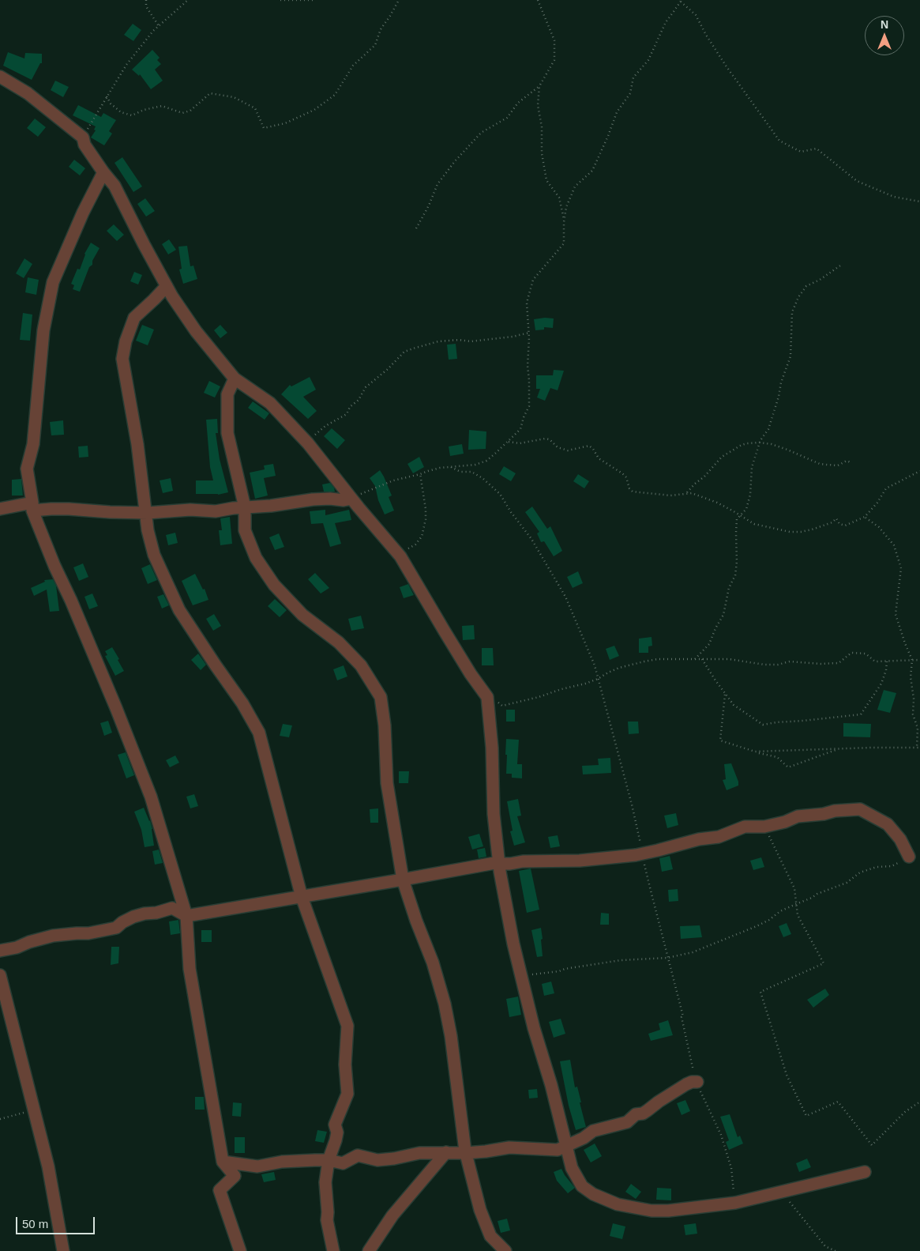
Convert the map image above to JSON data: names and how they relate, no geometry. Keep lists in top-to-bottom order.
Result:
{
  "scale_bar": "50 m",
  "north": "top"
}
